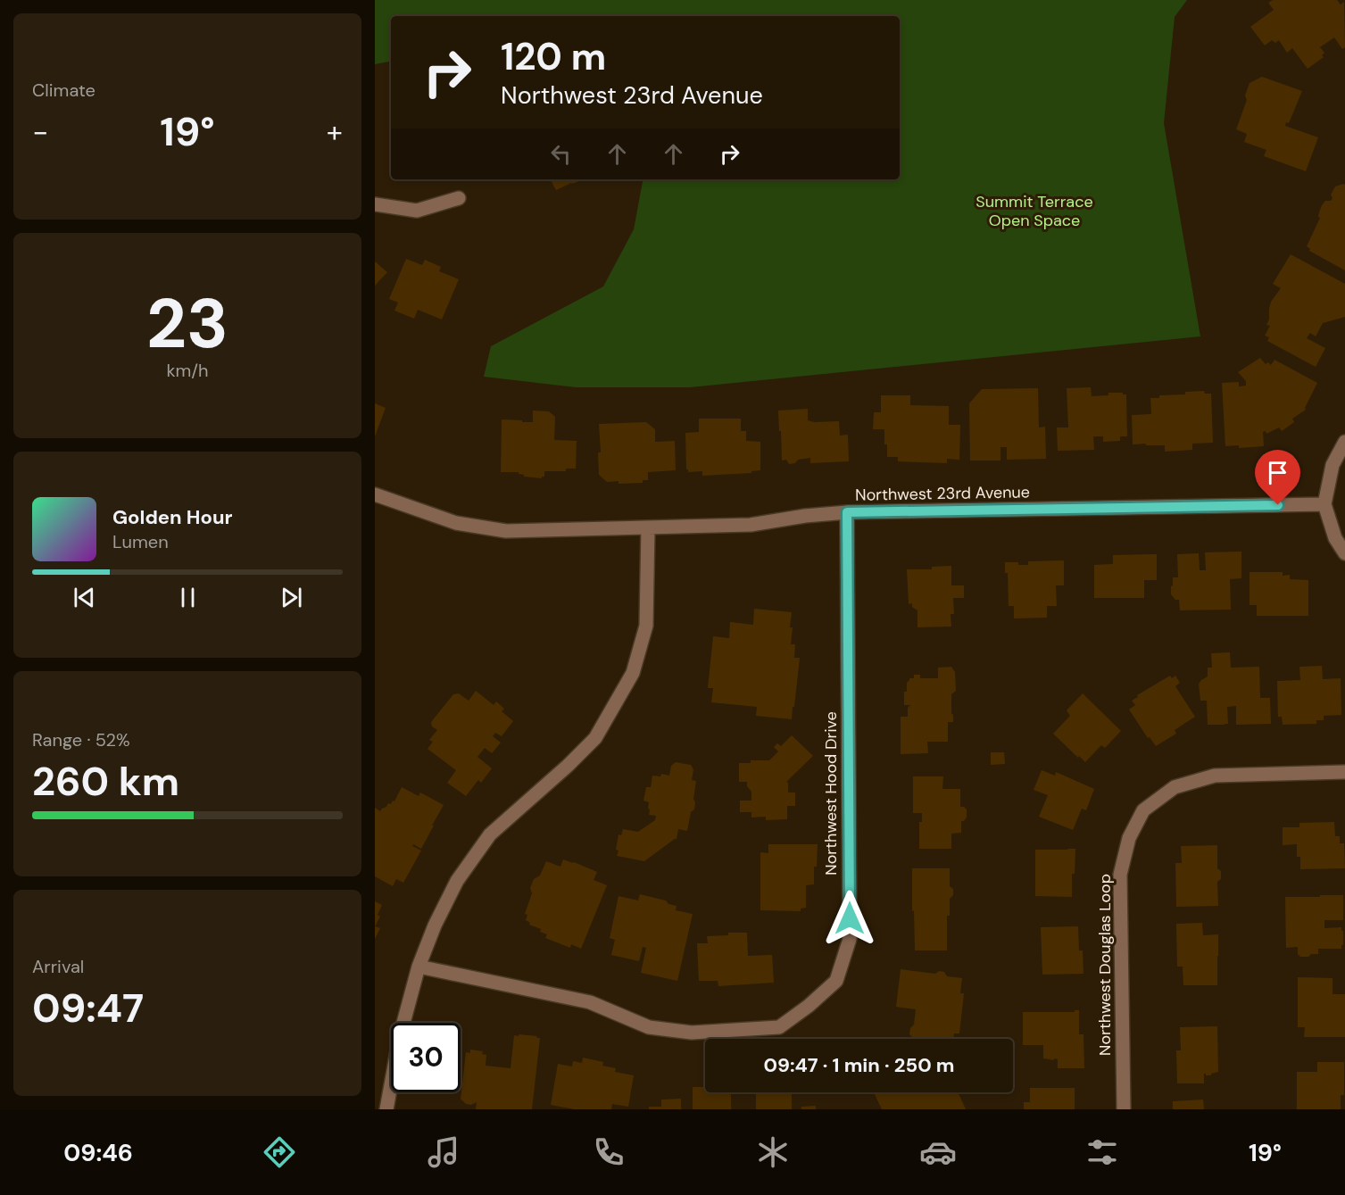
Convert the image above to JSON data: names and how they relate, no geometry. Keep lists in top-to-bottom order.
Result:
{
  "streets": {
    "street": ["Northwest 23rd Avenue", "Northwest Hood Drive", "Northwest Douglas Loop"]
  },
  "crossings": [
    ["Northwest 23rd Avenue", "Northwest Hood Drive"]
  ],
  "parks": ["Summit Terrace Open Space"],
  "page": {
    "tile": [
      "Climate",
      ["23", "km/h"],
      ["Range · 52%", "260 km"],
      ["Arrival", "09:47"]
    ],
    "turn": ["120 m", "Northwest 23rd Avenue"],
    "heat": ["−", "19°", "+"],
    "song": ["Golden Hour", "Lumen"],
    "limit": "30",
    "trip": "09:47 · 1 min · 250 m",
    "tabs": ["09:46", "19°"]
  }
}
